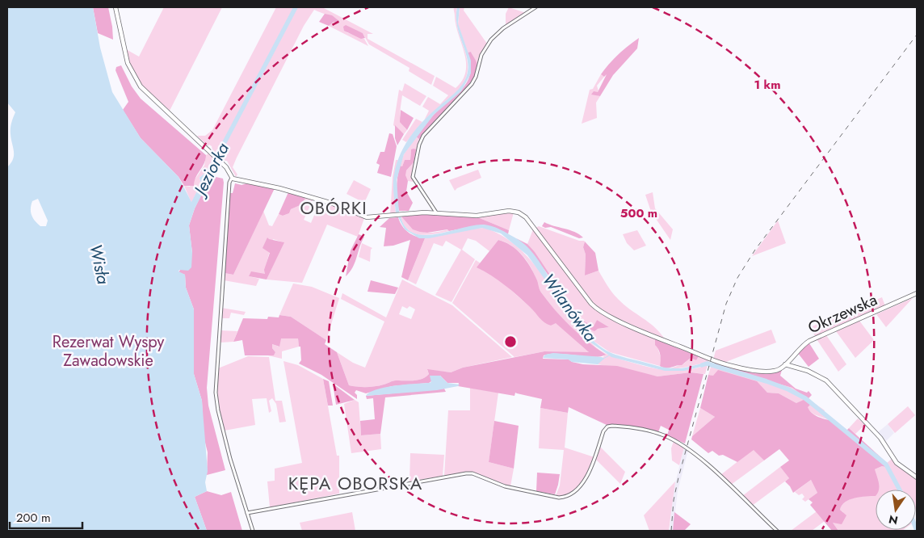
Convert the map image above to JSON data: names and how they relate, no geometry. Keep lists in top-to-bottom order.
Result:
{
  "streets": {
    "street": ["Okrzewska"]
  },
  "districts": ["OBÓRKI", "KĘPA OBORSKA"],
  "water": ["Jeziorka", "Wisła", "Wilanówka"],
  "parks": ["Rezerwat Wyspy Zawadowskie"],
  "scale_bar": "200 m",
  "north": "bottom",
  "rings": ["1 km", "500 m"]
}
